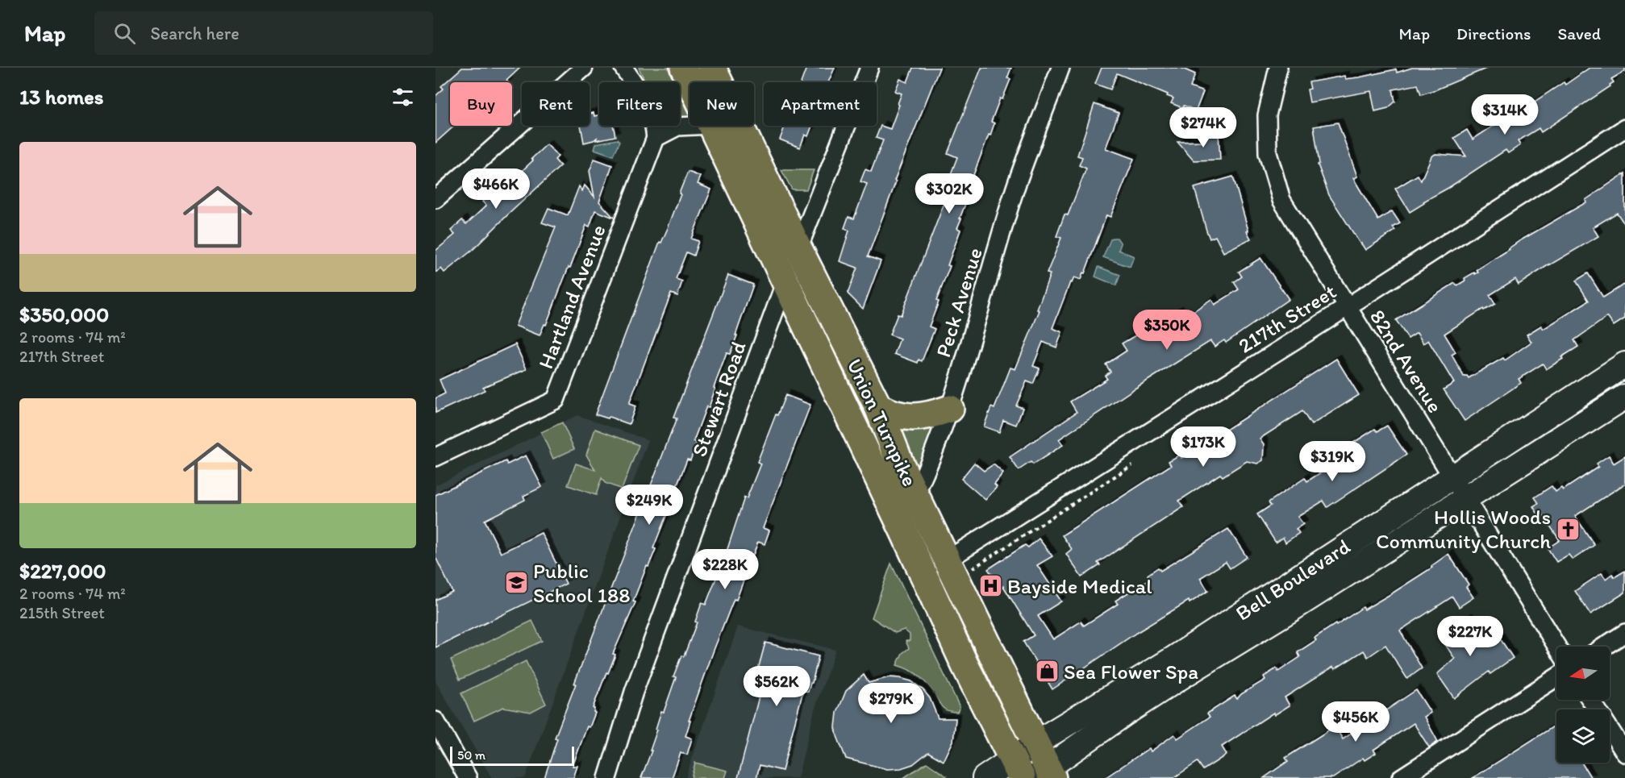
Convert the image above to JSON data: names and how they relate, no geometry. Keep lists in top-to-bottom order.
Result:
{
  "streets": {
    "main road": ["Union Turnpike"],
    "street": [
      "Hartland Avenue",
      "Peck Avenue",
      "217th Street",
      "82nd Avenue",
      "Stewart Road",
      "Bell Boulevard"
    ]
  },
  "crossings": [
    ["Peck Avenue", "Union Turnpike"],
    ["217th Street", "82nd Avenue"],
    ["217th Street", "Union Turnpike"],
    ["82nd Avenue", "Bell Boulevard"],
    ["Stewart Road", "Union Turnpike"],
    ["Union Turnpike", "Bell Boulevard"]
  ],
  "places": {
    "church": ["Hollis Woods Community Church"],
    "school or university": ["Public School 188"],
    "hospital": ["Bayside Medical"],
    "shop": ["Sea Flower Spa"]
  },
  "scale_bar": "50 m",
  "north": "left",
  "page": {
    "header": "Map",
    "search": "Search here",
    "nav": ["Map", "Directions", "Saved"],
    "heading": "13 homes",
    "chip": [
      "Buy",
      "Rent",
      "Filters",
      "New",
      "Apartment"
    ],
    "price": [
      "$314K",
      "$274K",
      "$466K",
      "$302K",
      "$350K",
      "$173K",
      "$319K",
      "$249K",
      "$228K",
      "$227K",
      "$562K",
      "$279K",
      "$456K"
    ],
    "list": [
      {
        "name": "$350,000",
        "note": "2 rooms · 74 m² · 217th Street"
      },
      {
        "name": "$227,000",
        "note": "2 rooms · 74 m² · 215th Street"
      }
    ],
    "scale": "50 m"
  }
}
